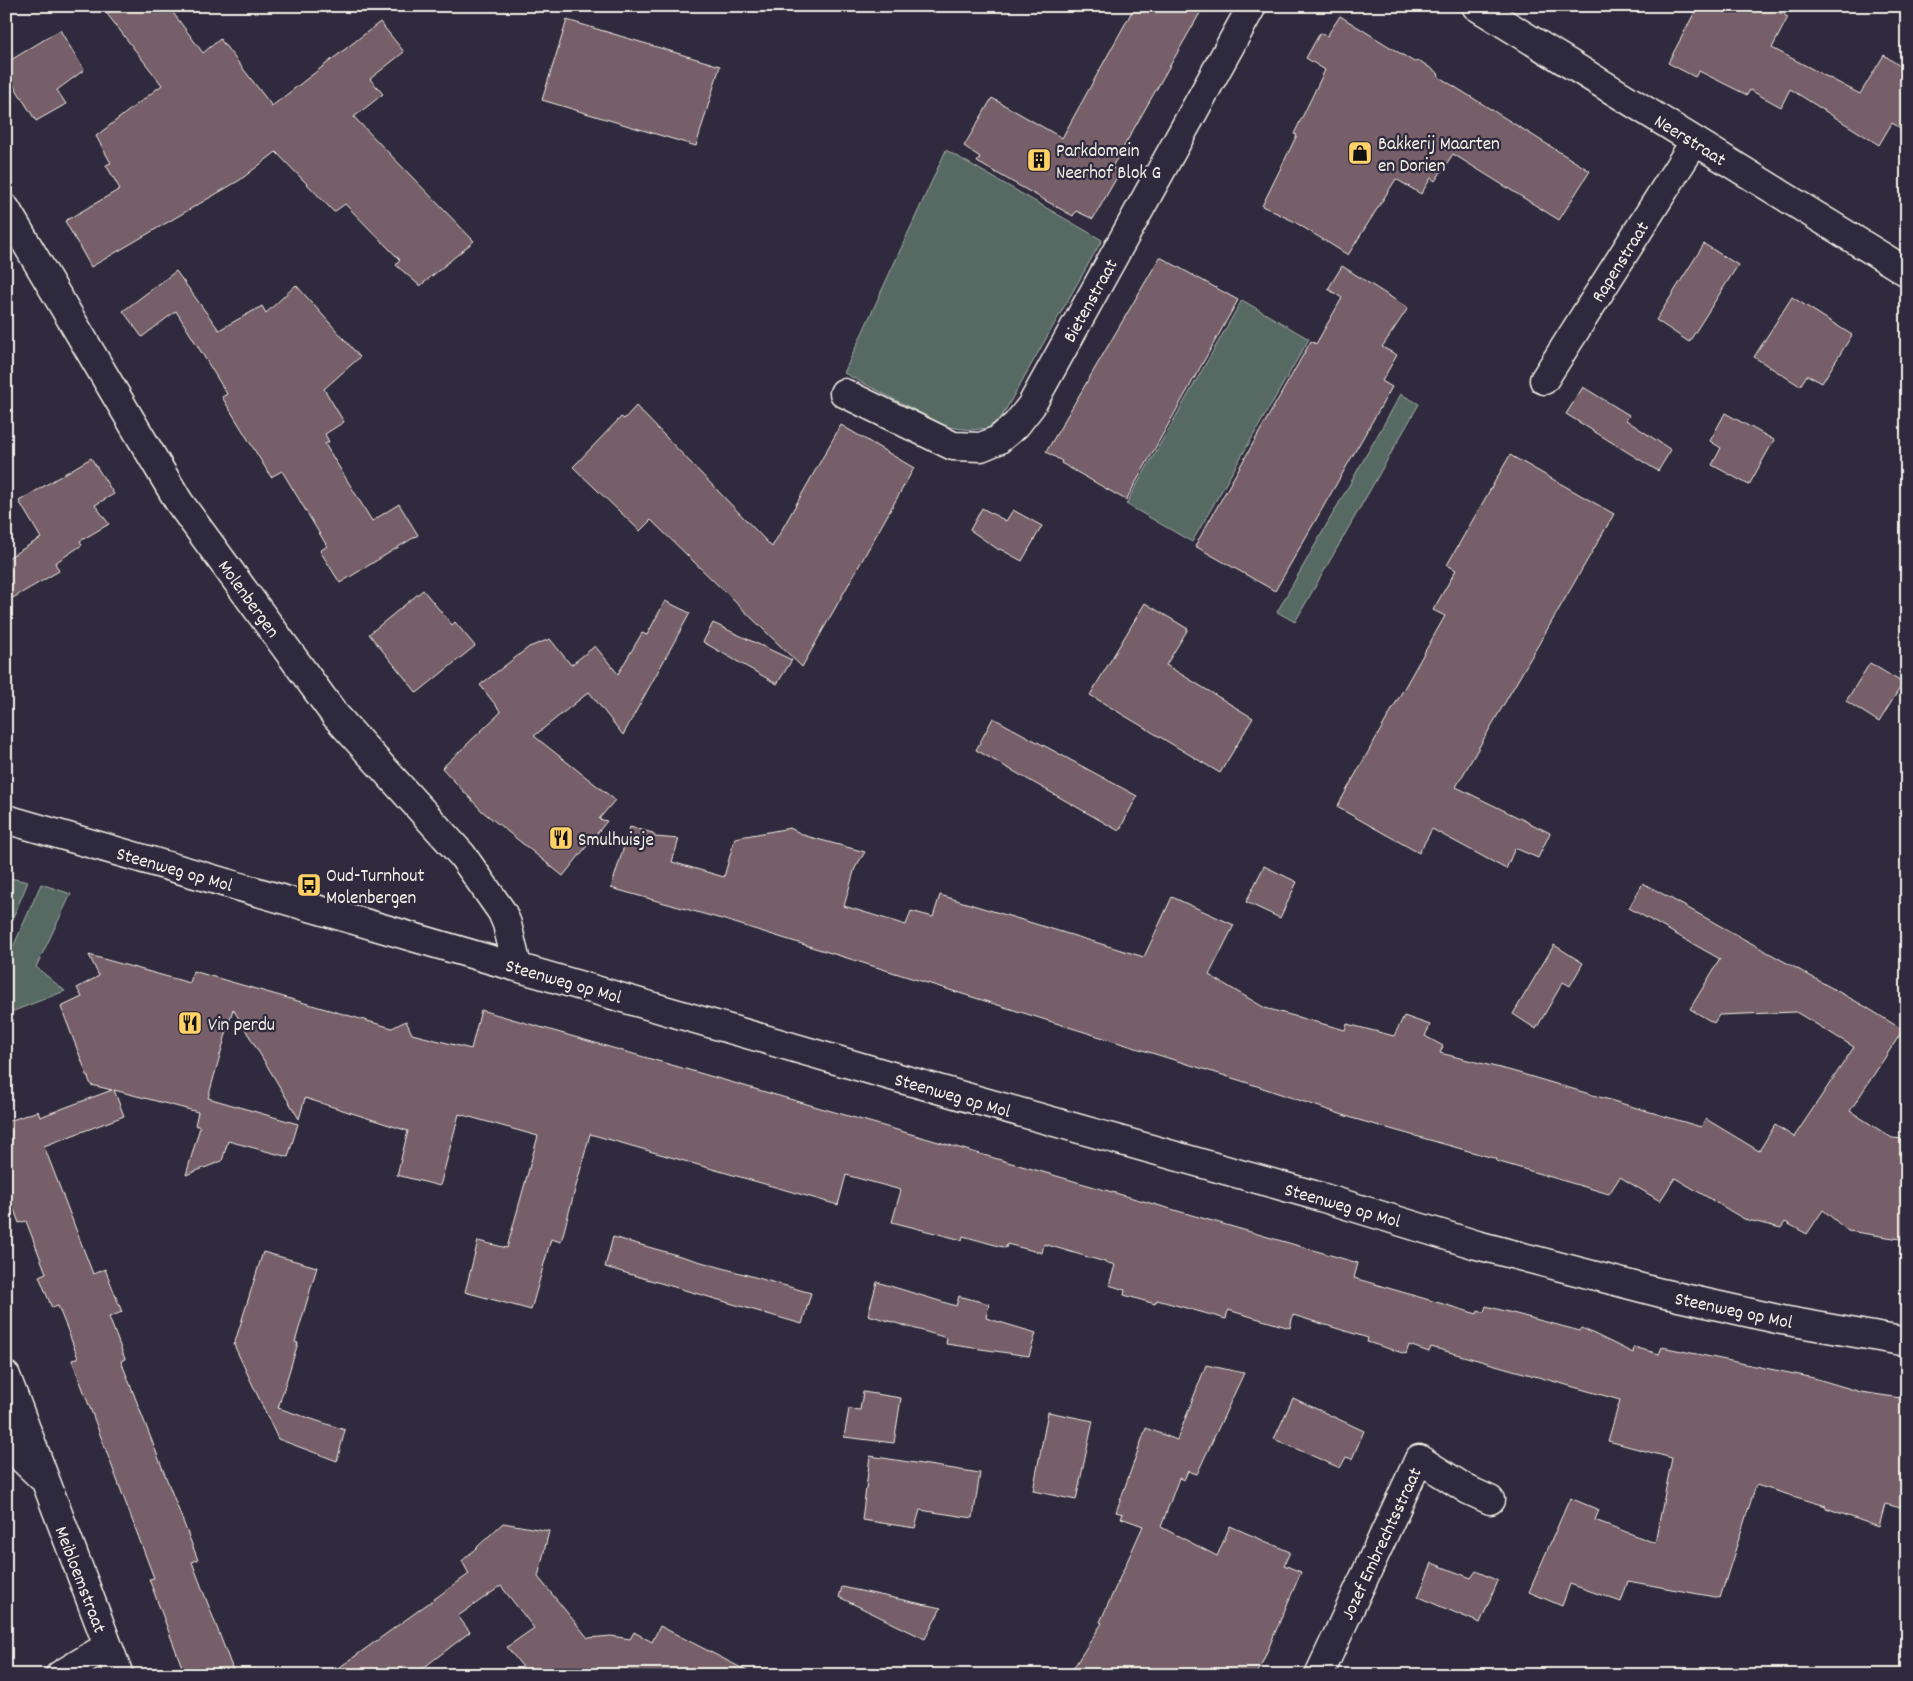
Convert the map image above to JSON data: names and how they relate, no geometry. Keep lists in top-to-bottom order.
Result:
{
  "streets": {
    "street": [
      "Neerstraat",
      "Rapenstraat",
      "Bietenstraat",
      "Molenbergen",
      "Steenweg op Mol",
      "Jozef Embrechtsstraat",
      "Meibloemstraat"
    ]
  },
  "crossings": [
    ["Neerstraat", "Rapenstraat"],
    ["Molenbergen", "Steenweg op Mol"]
  ],
  "places": {
    "shop": ["Bakkerij Maarten en Dorien"],
    "building": ["Parkdomein Neerhof Blok G"],
    "restaurant": ["Smulhuisje", "Vin perdu"],
    "bus stop": ["Oud-Turnhout Molenbergen"]
  }
}
